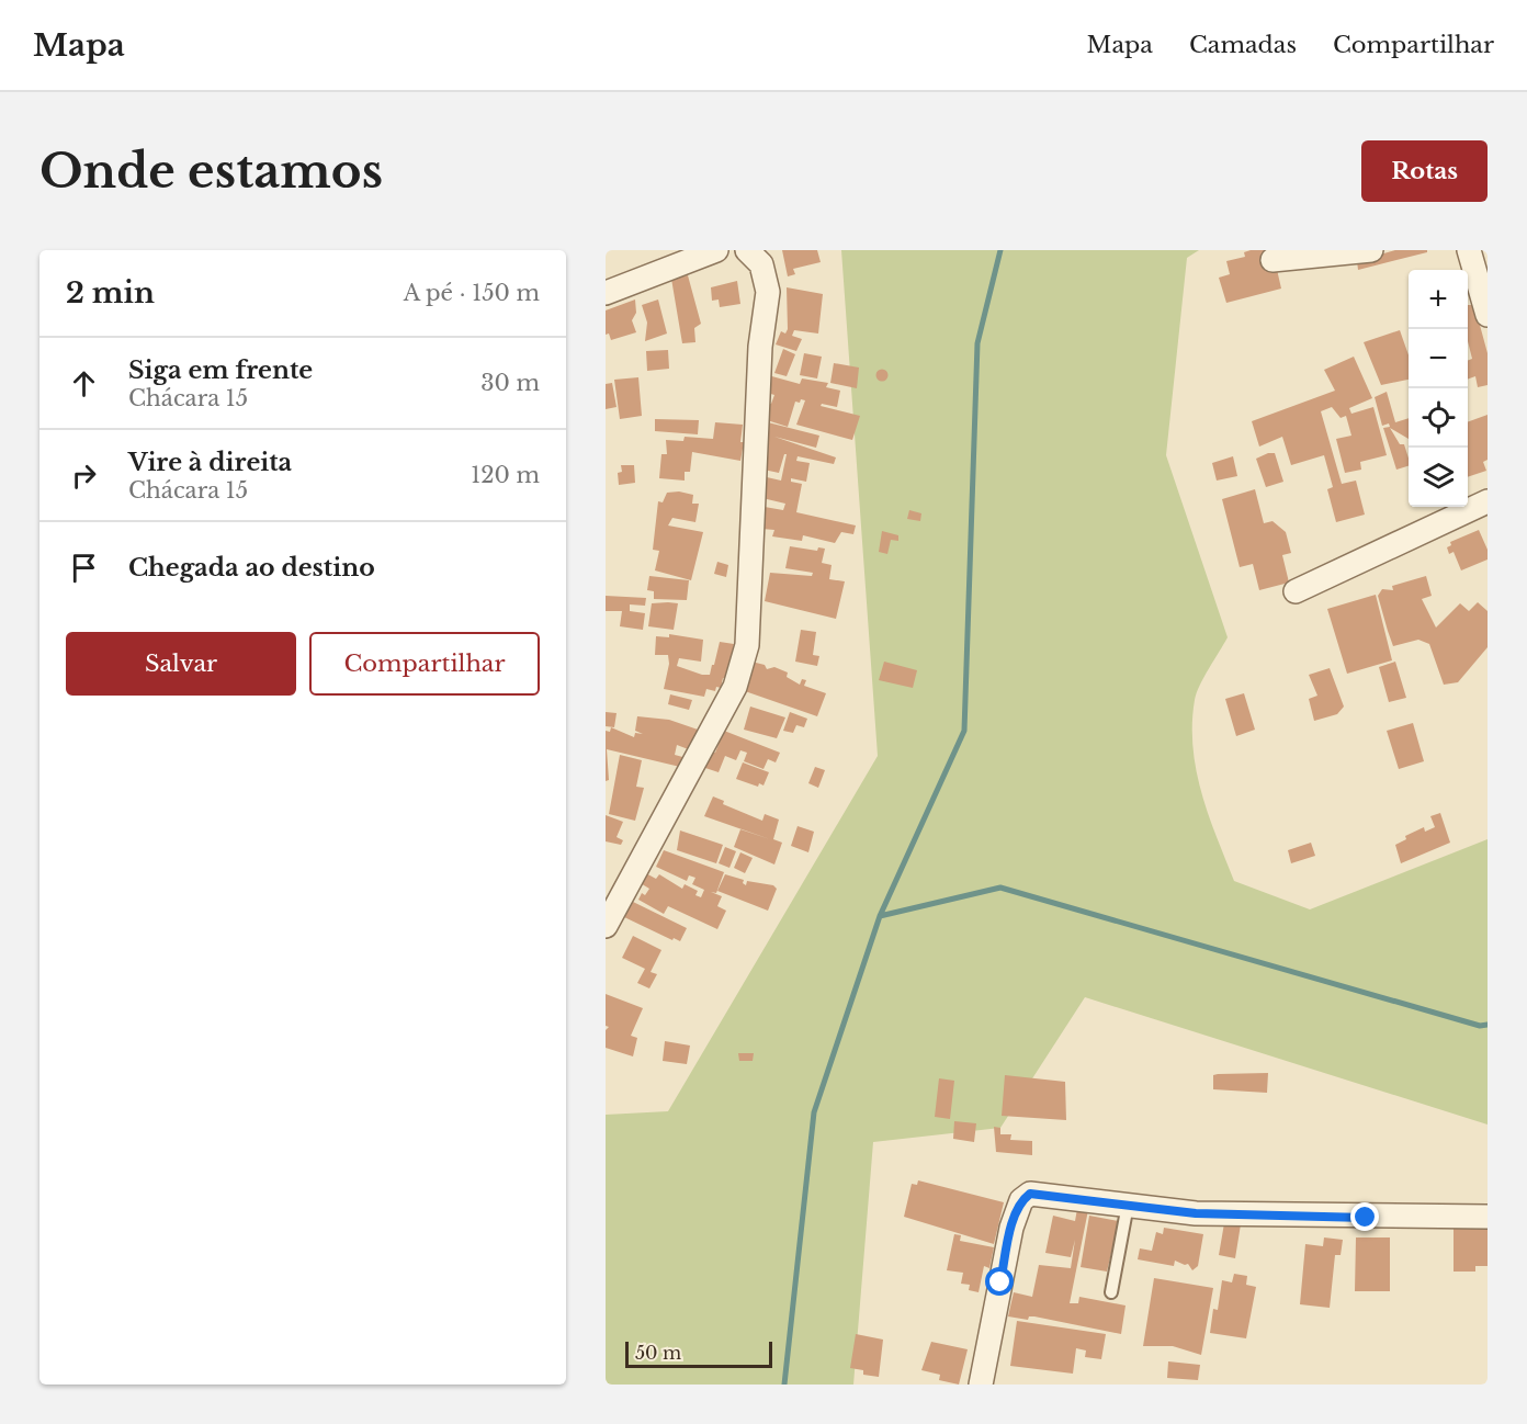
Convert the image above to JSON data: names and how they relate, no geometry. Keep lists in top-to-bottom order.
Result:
{
  "scale_bar": "50 m",
  "page": {
    "header": "Mapa",
    "nav": ["Mapa", "Camadas", "Compartilhar"],
    "buttons": [
      "Rotas",
      ["Salvar", "Compartilhar"]
    ],
    "title": "Onde estamos",
    "heading": ["2 min", "A pé · 150 m"],
    "map_buttons": ["+", "−"],
    "list": [
      ["Siga em frente", "Chácara 15", "30 m"],
      ["Vire à direita", "Chácara 15", "120 m"],
      "Chegada ao destino"
    ],
    "scale": "50 m"
  }
}
